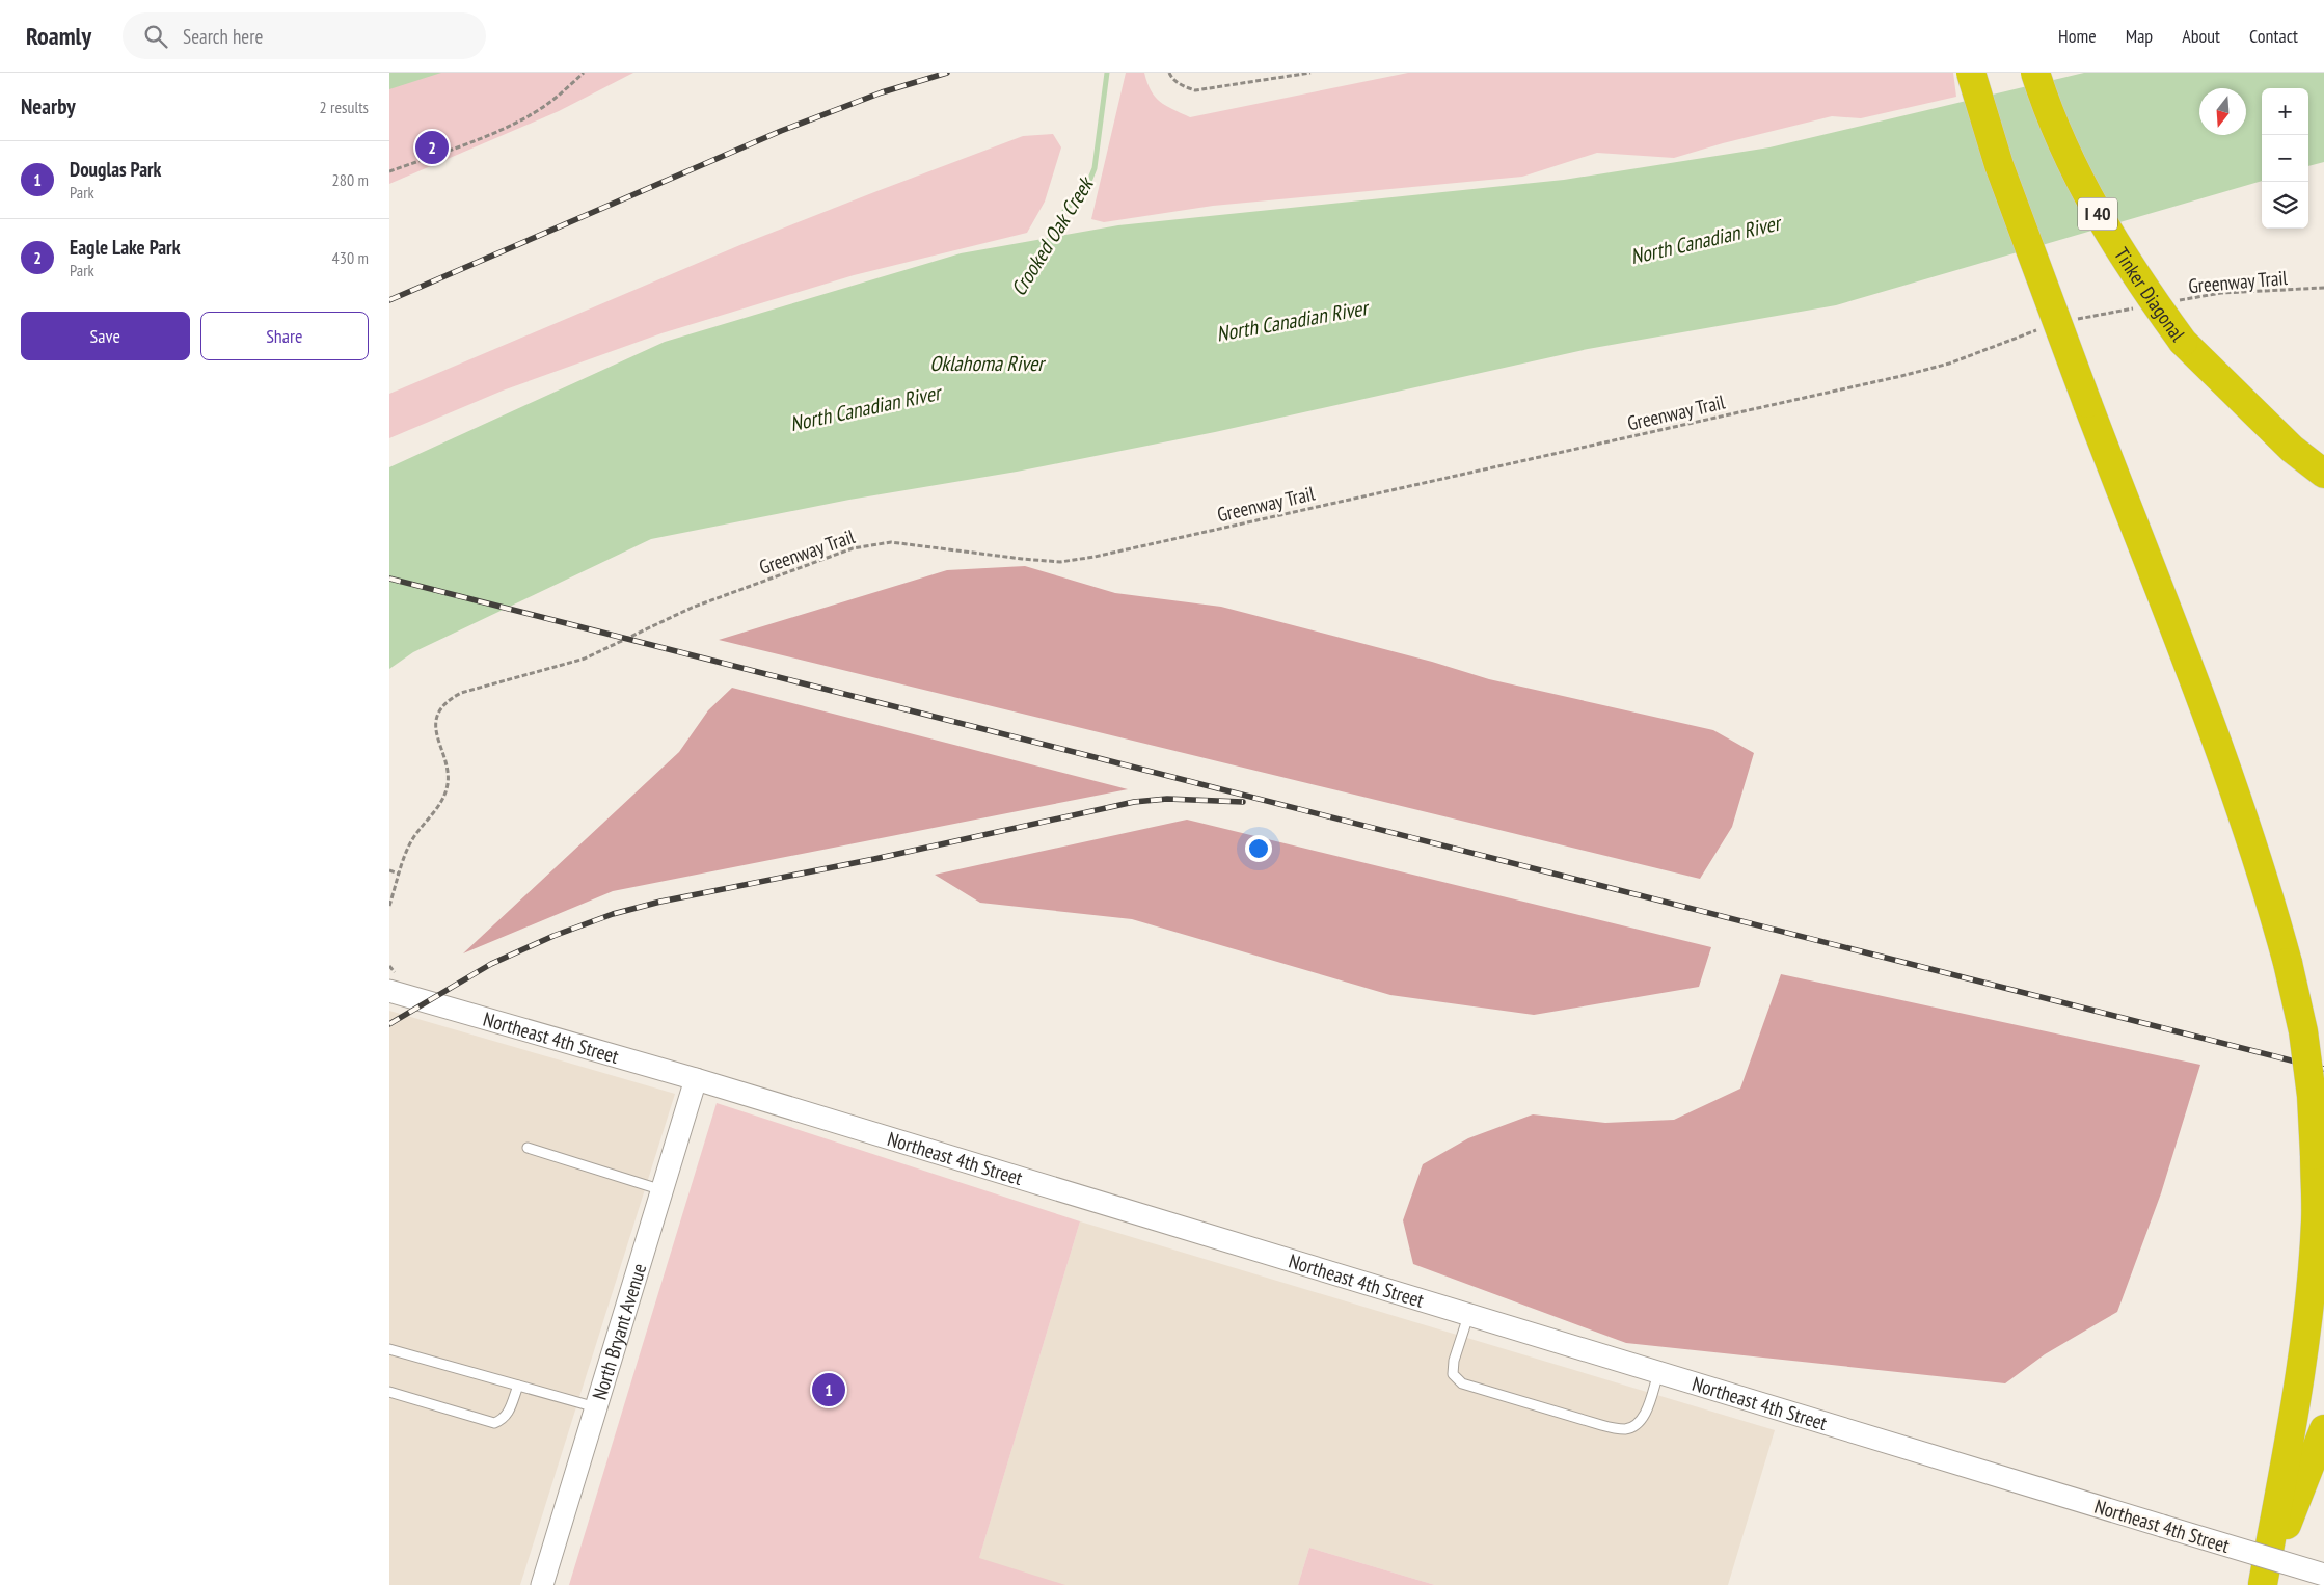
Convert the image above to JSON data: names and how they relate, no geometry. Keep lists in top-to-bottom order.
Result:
{
  "streets": {
    "highway": ["I 40", "Tinker Diagonal"],
    "street": ["Northeast 4th Street", "North Bryant Avenue"],
    "path": ["Greenway Trail"]
  },
  "crossings": [
    ["Northeast 4th Street", "North Bryant Avenue"]
  ],
  "water": ["Crooked Oak Creek", "North Canadian River", "Oklahoma River"],
  "north": "bottom",
  "page": {
    "header": "Roamly",
    "search": "Search here",
    "nav": [
      "Home",
      "Map",
      "About",
      "Contact"
    ],
    "heading": ["Nearby", "2 results"],
    "map_buttons": ["+", "−"],
    "pins": ["2", "1"],
    "list": [
      {
        "mark": "1",
        "name": "Douglas Park",
        "note": "Park",
        "value": "280 m"
      },
      {
        "mark": "2",
        "name": "Eagle Lake Park",
        "note": "Park",
        "value": "430 m"
      }
    ],
    "buttons": ["Save", "Share"]
  }
}
